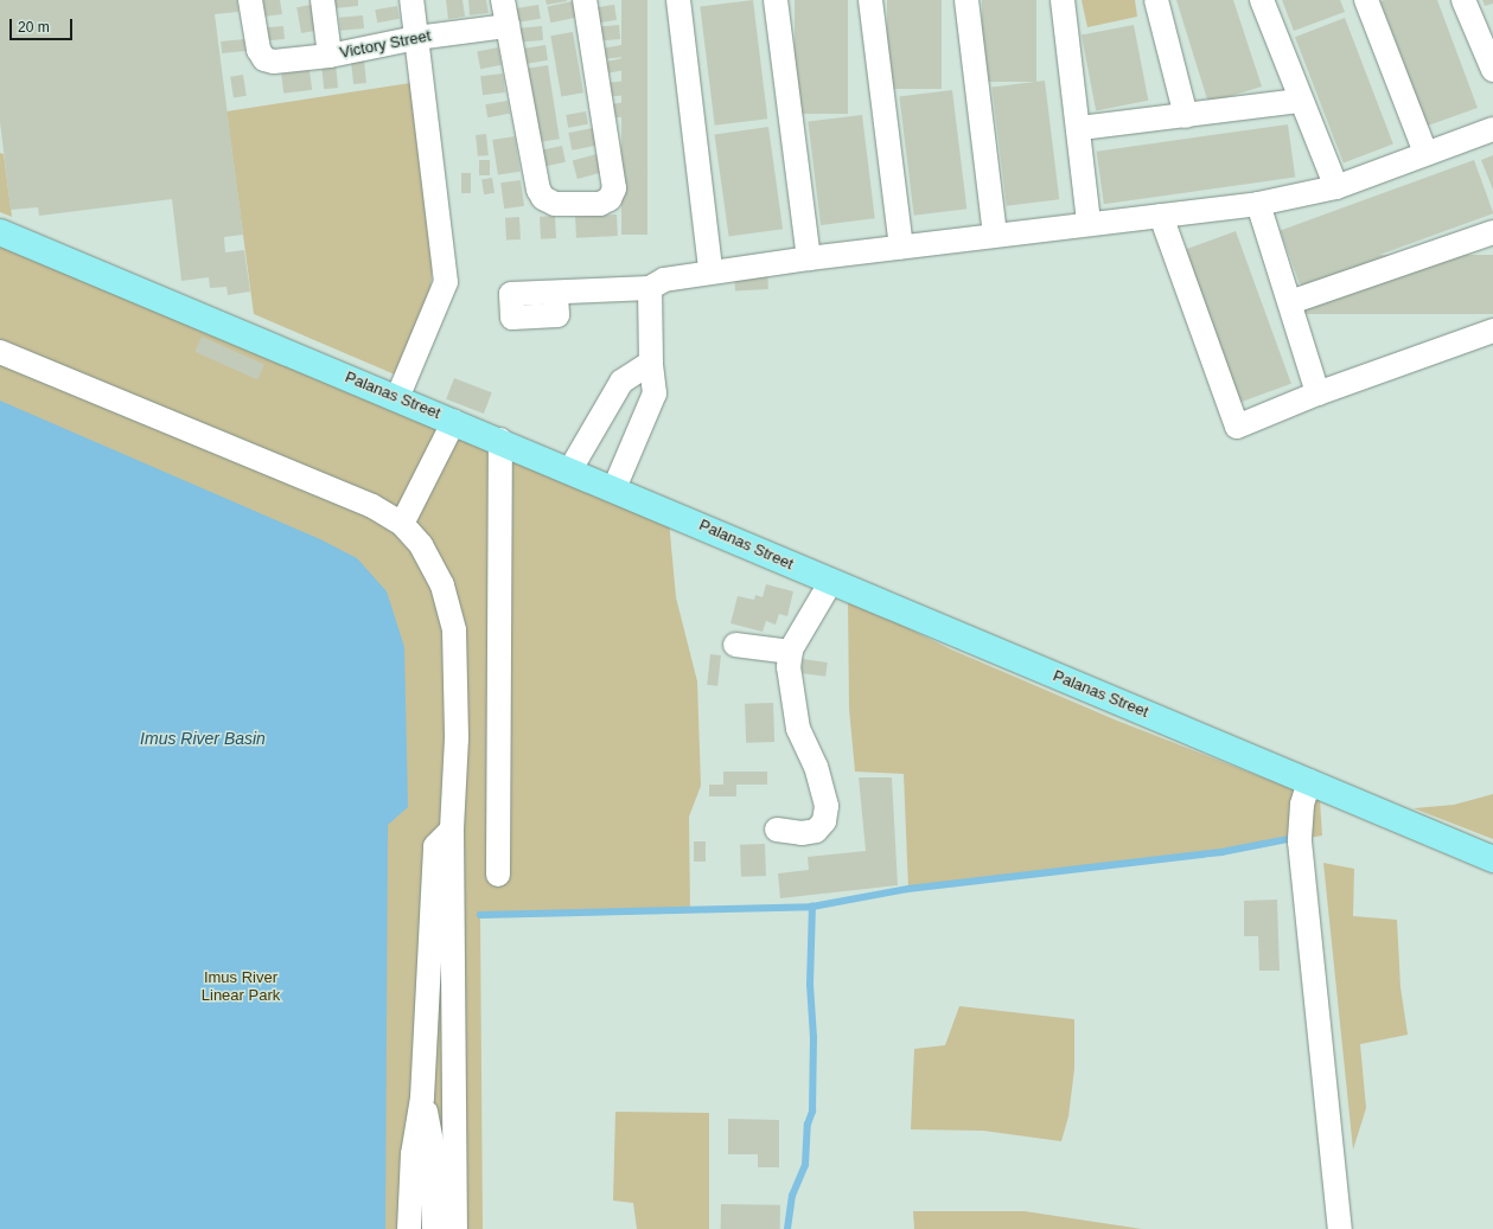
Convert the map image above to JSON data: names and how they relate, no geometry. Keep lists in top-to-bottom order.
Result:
{
  "streets": {
    "main road": ["Palanas Street"],
    "street": ["Victory Street"]
  },
  "water": ["Imus River Basin"],
  "parks": ["Imus River Linear Park"],
  "scale_bar": "20 m"
}
